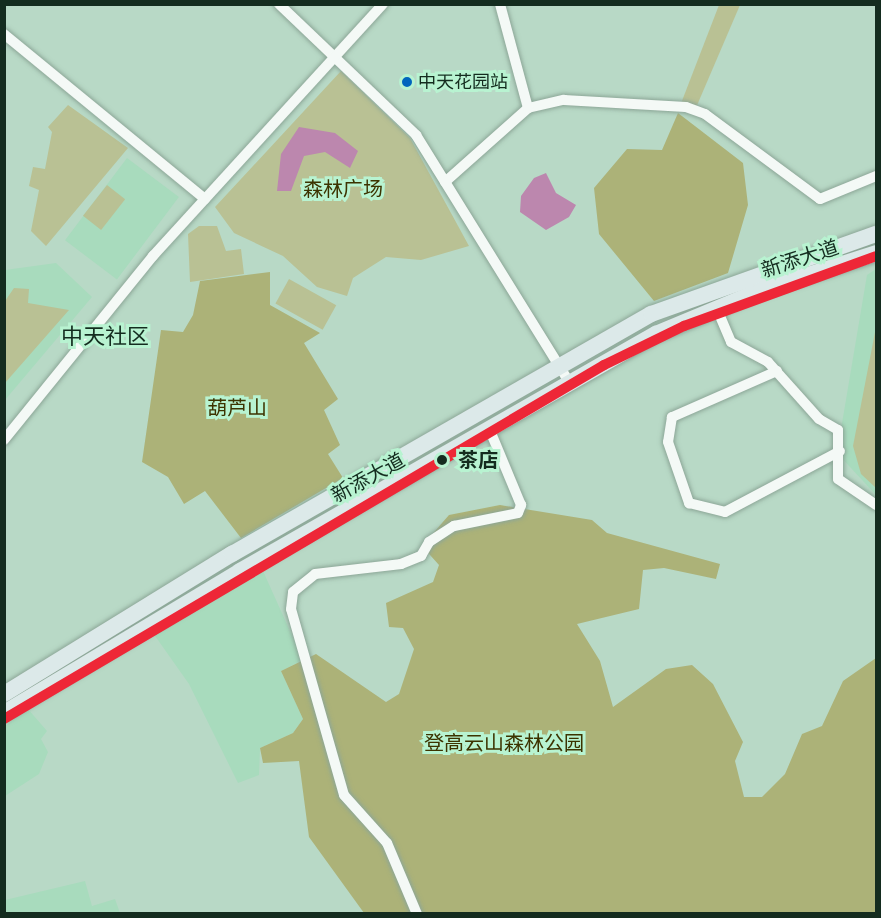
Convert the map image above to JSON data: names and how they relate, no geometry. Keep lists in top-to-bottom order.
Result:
{
  "streets": {
    "main road": ["新添大道"]
  },
  "districts": ["中天社区"],
  "parks": ["森林广场", "葫芦山", "登高云山森林公园"],
  "places": ["中天花园站", "茶店"]
}
